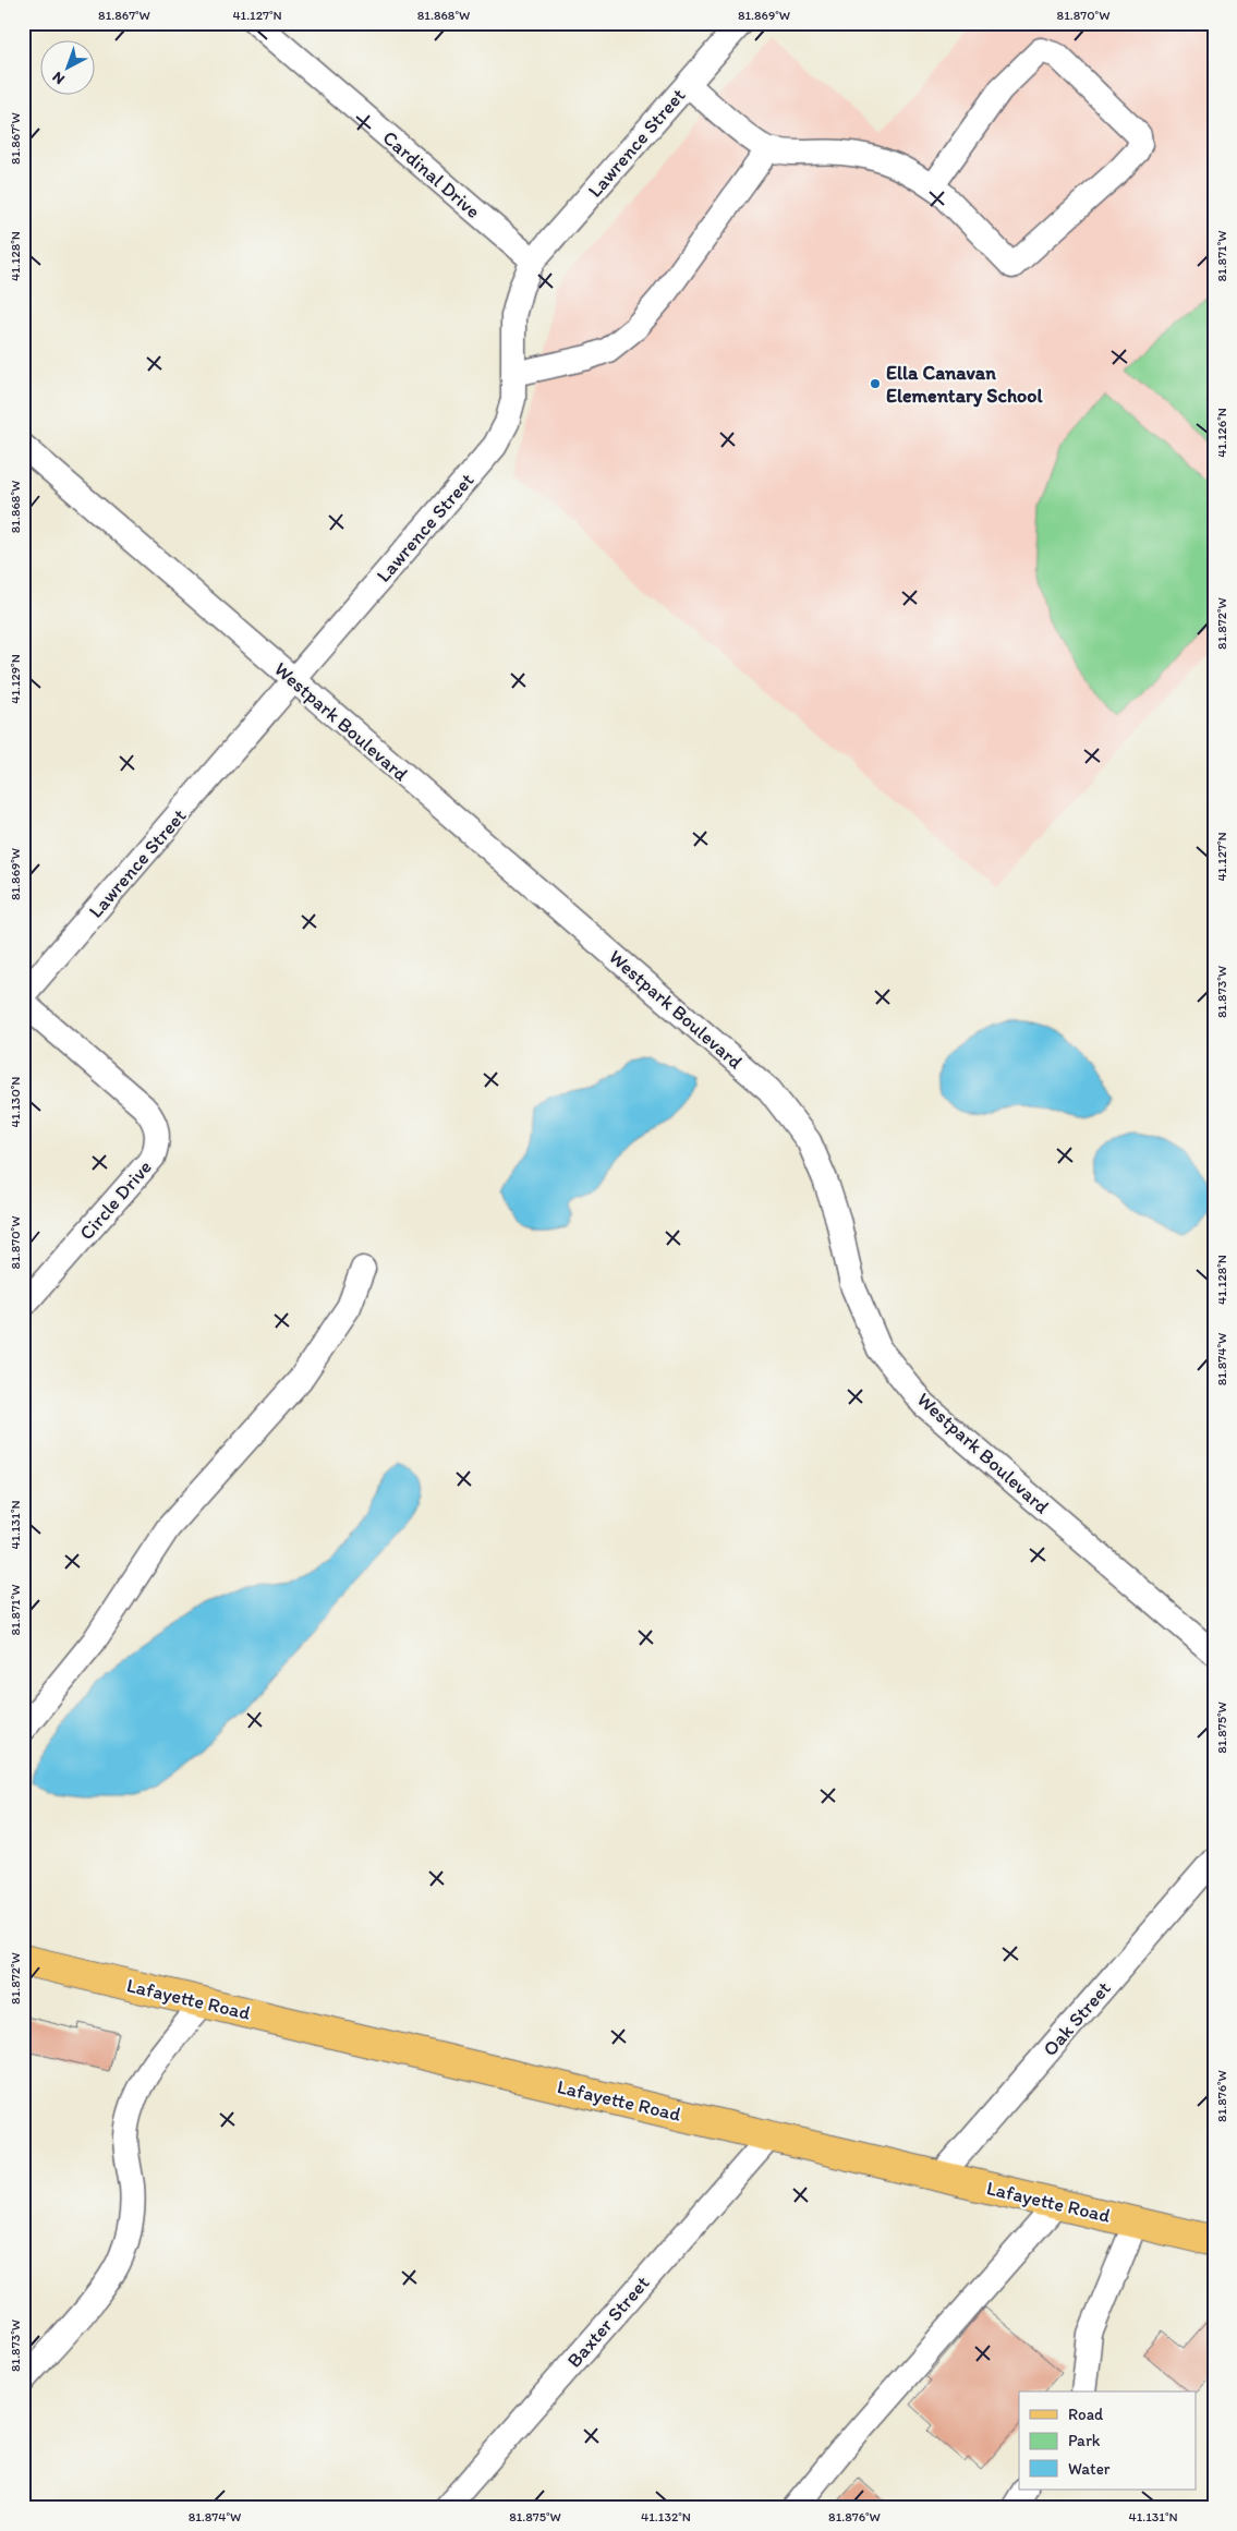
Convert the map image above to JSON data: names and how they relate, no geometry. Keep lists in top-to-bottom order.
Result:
{
  "streets": {
    "main road": ["Lafayette Road"],
    "street": [
      "Lawrence Street",
      "Cardinal Drive",
      "Westpark Boulevard",
      "Circle Drive",
      "Oak Street",
      "Baxter Street"
    ]
  },
  "crossings": [
    ["Lawrence Street", "Cardinal Drive"],
    ["Lawrence Street", "Westpark Boulevard"],
    ["Lafayette Road", "Oak Street"],
    ["Lafayette Road", "Baxter Street"]
  ],
  "places": ["Ella Canavan Elementary School"],
  "legend": ["Road", "Park", "Water"],
  "north": "bottom left",
  "coordinates": [
    "81.867°W",
    "41.127°N",
    "81.868°W",
    "81.869°W",
    "81.870°W",
    "41.128°N",
    "81.871°W",
    "41.126°N",
    "81.872°W",
    "41.129°N",
    "81.873°W",
    "41.130°N",
    "81.874°W",
    "41.131°N",
    "81.875°W",
    "81.876°W",
    "41.132°N"
  ]
}
